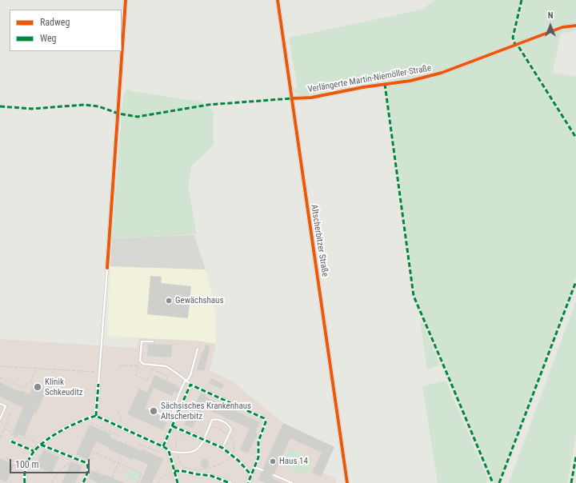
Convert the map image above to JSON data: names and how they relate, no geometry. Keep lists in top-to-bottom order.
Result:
{
  "streets": {
    "street": ["Verlängerte Martin-Niemöller-Straße", "Altscherbitzer Straße"]
  },
  "crossings": [
    ["Verlängerte Martin-Niemöller-Straße", "Altscherbitzer Straße"]
  ],
  "places": [
    "Gewächshaus",
    "Klinik Schkeuditz",
    "Sächsisches Krankenhaus Altscherbitz",
    "Haus 14"
  ],
  "legend": ["Radweg", "Weg"],
  "scale_bar": "100 m",
  "north": "top"
}
